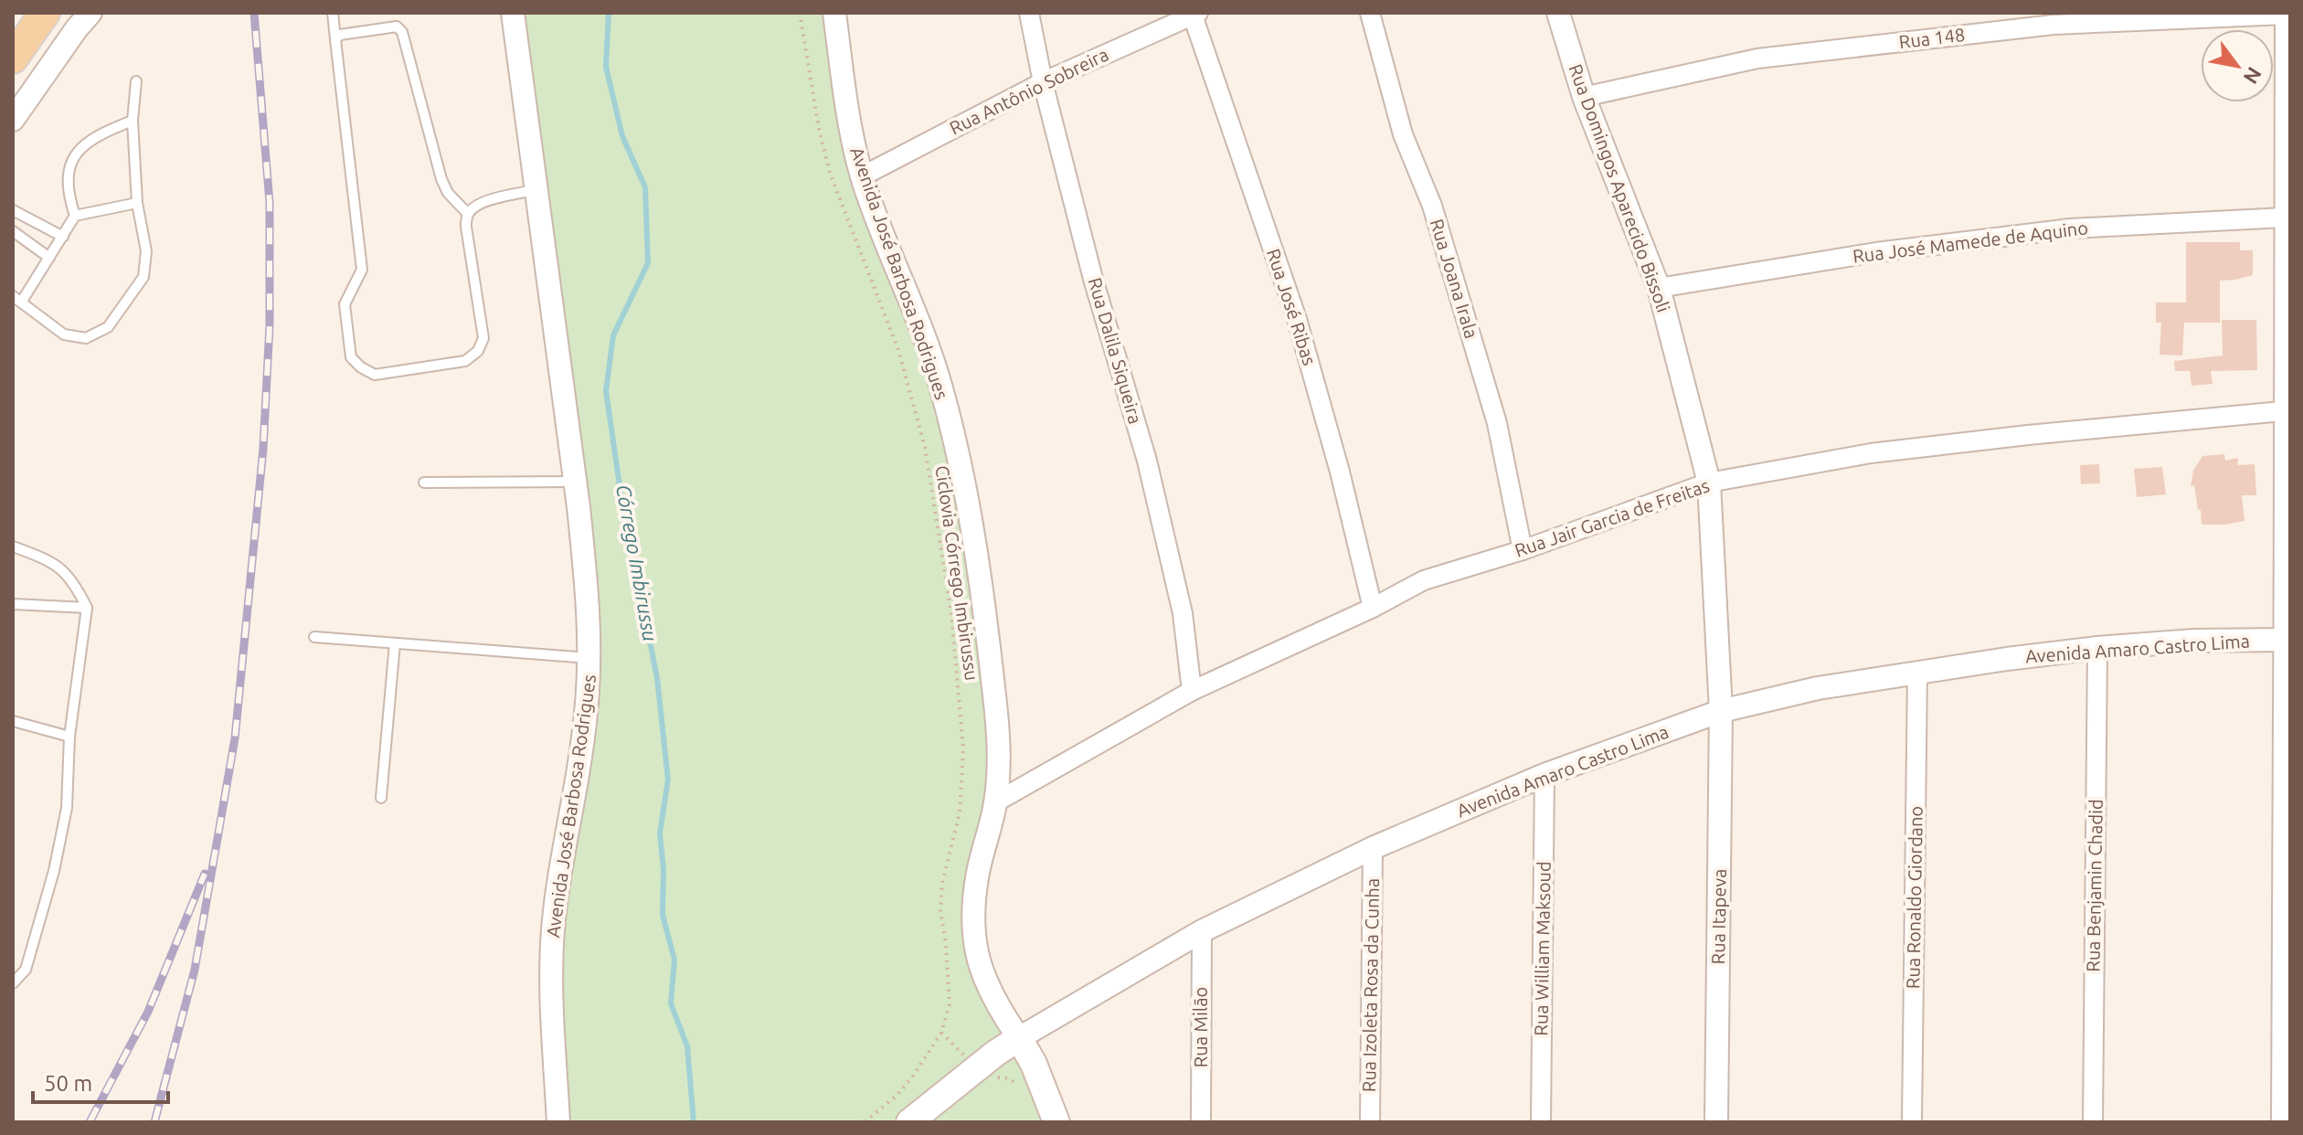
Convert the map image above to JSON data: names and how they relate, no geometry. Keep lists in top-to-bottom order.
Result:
{
  "streets": {
    "main road": ["Avenida José Barbosa Rodrigues", "Avenida Amaro Castro Lima"],
    "street": [
      "Rua 148",
      "Rua Antônio Sobreira",
      "Rua Domingos Aparecido Bissoli",
      "Rua José Mamede de Aquino",
      "Rua Joana Irala",
      "Rua José Ribas",
      "Rua Dalila Siqueira",
      "Rua Jair Garcia de Freitas",
      "Rua Benjamin Chadid",
      "Rua Ronaldo Giordano",
      "Rua Itapeva",
      "Rua William Maksoud",
      "Rua Izoleta Rosa da Cunha",
      "Rua Milão"
    ],
    "path": ["Ciclovia Córrego Imbirussu"]
  },
  "crossings": [
    ["Rua 148", "Rua Domingos Aparecido Bissoli"],
    ["Rua Antônio Sobreira", "Avenida José Barbosa Rodrigues"],
    ["Rua Antônio Sobreira", "Rua José Ribas"],
    ["Rua Antônio Sobreira", "Rua Dalila Siqueira"],
    ["Rua Domingos Aparecido Bissoli", "Rua José Mamede de Aquino"],
    ["Rua Domingos Aparecido Bissoli", "Rua Jair Garcia de Freitas"],
    ["Rua Domingos Aparecido Bissoli", "Avenida Amaro Castro Lima"],
    ["Rua Domingos Aparecido Bissoli", "Rua Itapeva"],
    ["Avenida José Barbosa Rodrigues", "Rua Jair Garcia de Freitas"],
    ["Avenida José Barbosa Rodrigues", "Avenida Amaro Castro Lima"],
    ["Rua Joana Irala", "Rua Jair Garcia de Freitas"],
    ["Rua José Ribas", "Rua Jair Garcia de Freitas"],
    ["Rua Dalila Siqueira", "Rua Jair Garcia de Freitas"],
    ["Avenida Amaro Castro Lima", "Rua Benjamin Chadid"],
    ["Avenida Amaro Castro Lima", "Rua Ronaldo Giordano"],
    ["Avenida Amaro Castro Lima", "Rua Itapeva"],
    ["Avenida Amaro Castro Lima", "Rua William Maksoud"],
    ["Avenida Amaro Castro Lima", "Rua Izoleta Rosa da Cunha"],
    ["Avenida Amaro Castro Lima", "Rua Milão"]
  ],
  "water": ["Córrego Imbirussu"],
  "scale_bar": "50 m",
  "north": "bottom right"
}
